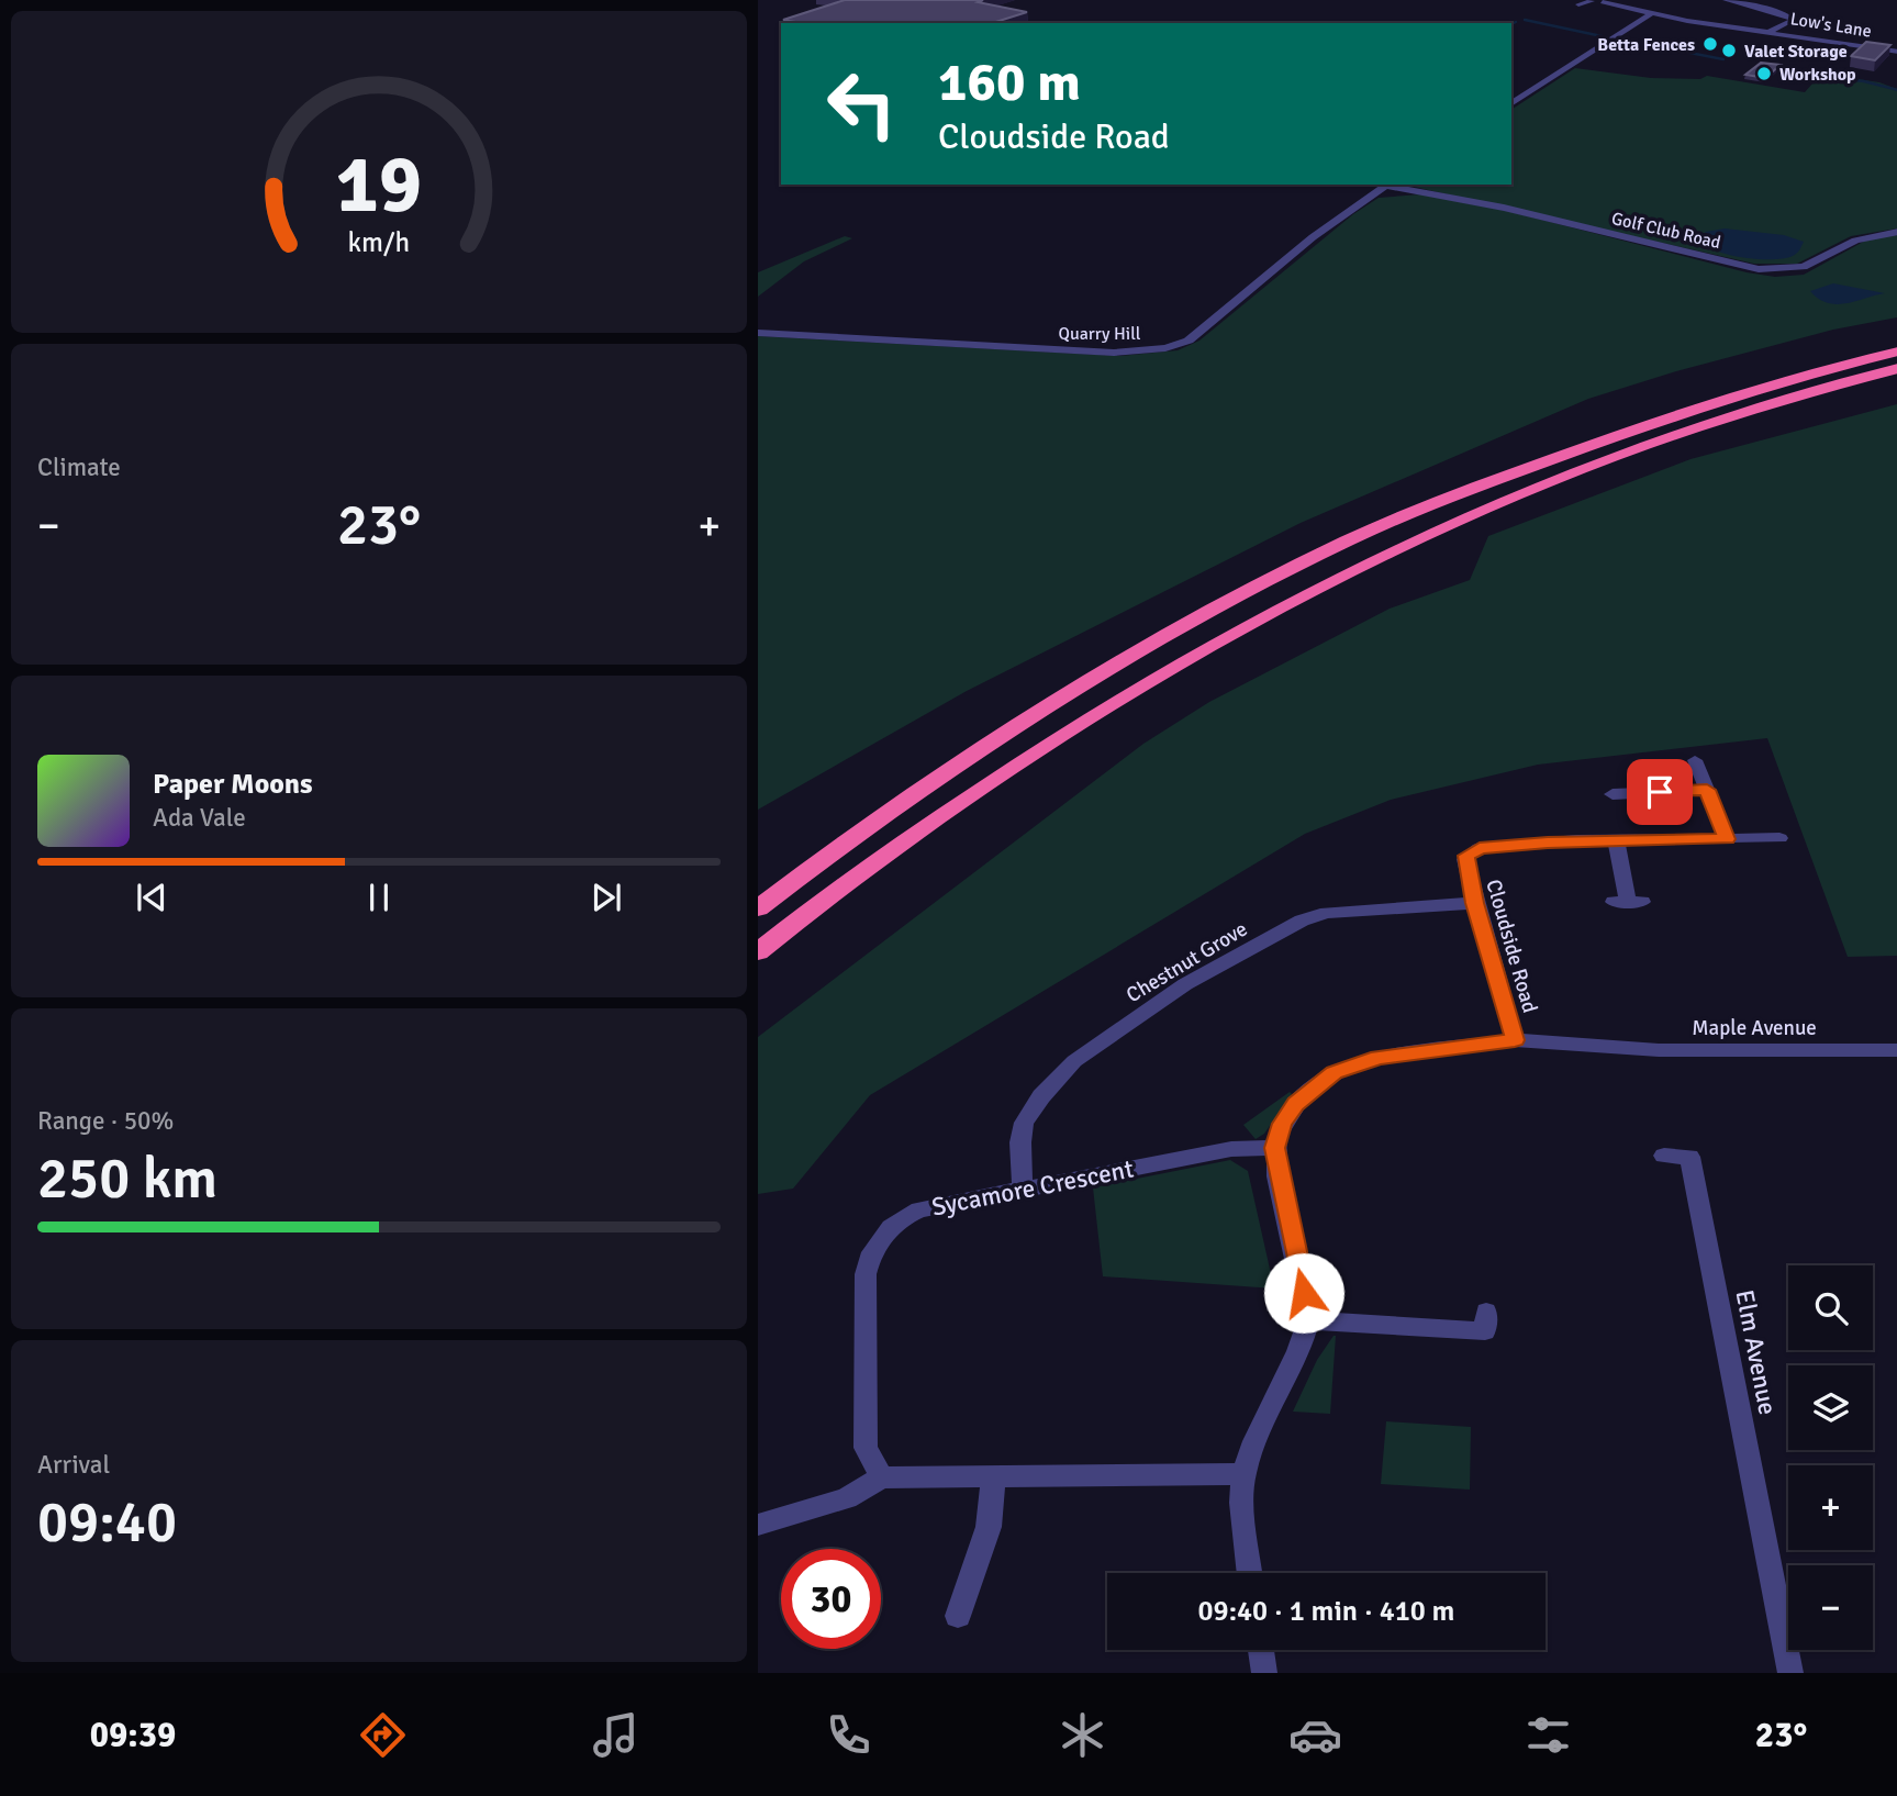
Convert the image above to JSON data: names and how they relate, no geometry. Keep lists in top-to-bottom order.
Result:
{
  "streets": {
    "street": [
      "Low's Lane",
      "Golf Club Road",
      "Quarry Hill",
      "Cloudside Road",
      "Chestnut Grove",
      "Maple Avenue",
      "Sycamore Crescent",
      "Elm Avenue"
    ]
  },
  "crossings": [
    ["Golf Club Road", "Quarry Hill"],
    ["Cloudside Road", "Chestnut Grove"],
    ["Cloudside Road", "Maple Avenue"],
    ["Chestnut Grove", "Sycamore Crescent"],
    ["Maple Avenue", "Sycamore Crescent"]
  ],
  "places": ["Betta Fences", "Valet Storage", "Workshop"],
  "page": {
    "turn": ["160 m", "Cloudside Road"],
    "tile": [
      "Climate",
      ["Range · 50%", "250 km"],
      ["Arrival", "09:40"]
    ],
    "heat": ["−", "23°", "+"],
    "song": ["Paper Moons", "Ada Vale"],
    "map_buttons": ["+", "−"],
    "limit": "30",
    "trip": "09:40 · 1 min · 410 m",
    "tabs": ["09:39", "23°"],
    "gauge": ["19", "km/h"]
  }
}
